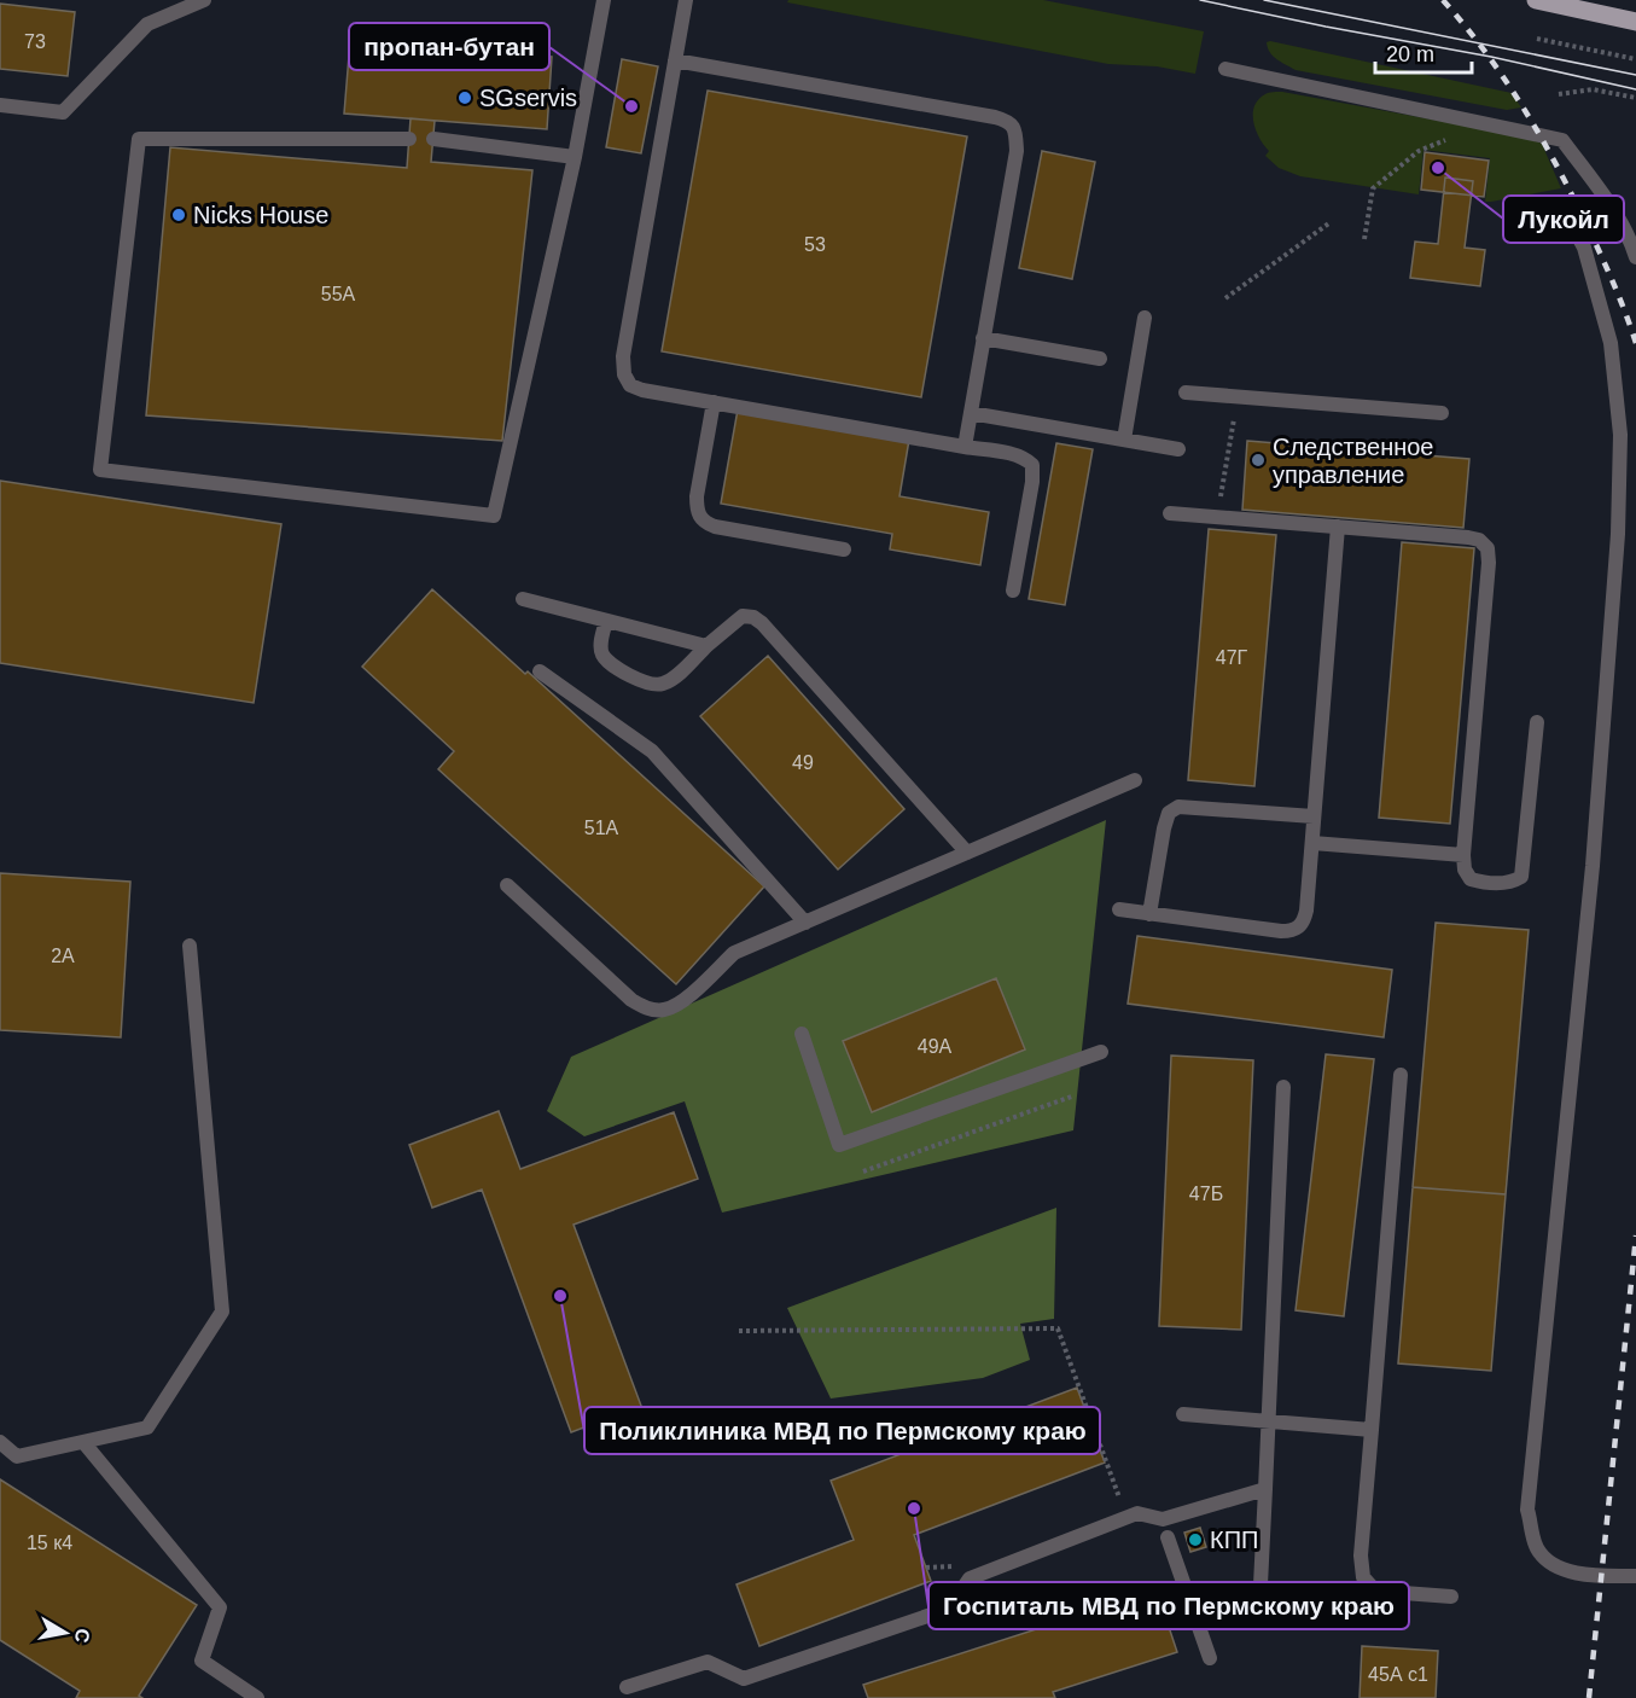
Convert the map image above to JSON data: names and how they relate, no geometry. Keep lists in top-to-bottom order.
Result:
{
  "places": [
    "SGservis",
    "пропан-бутан",
    "Лукойл",
    "Nicks House",
    "Следственное управление",
    "Поликлиника МВД по Пермскому краю",
    "Госпиталь МВД по Пермскому краю",
    "КПП"
  ],
  "house_numbers": [
    "73",
    "53",
    "55А",
    "47Г",
    "49",
    "51А",
    "2А",
    "49А",
    "47Б",
    "15 к4",
    "45А с1"
  ],
  "scale_bar": "20 m",
  "north": "right"
}
